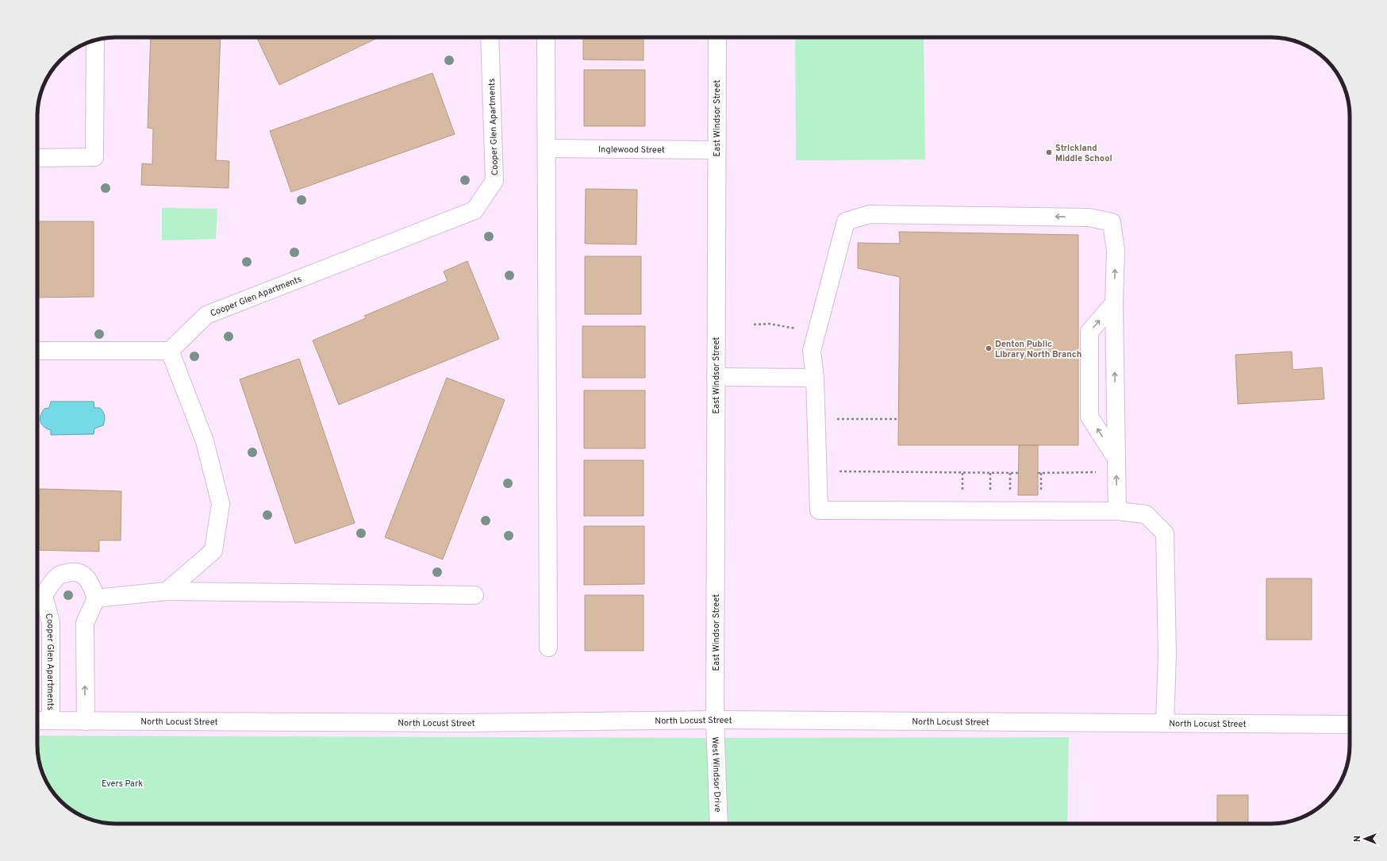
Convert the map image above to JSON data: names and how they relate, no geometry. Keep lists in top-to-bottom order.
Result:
{
  "streets": {
    "main road": [
      "East Windsor Street",
      "Cooper Glen Apartments",
      "Inglewood Street",
      "North Locust Street",
      "West Windsor Drive"
    ]
  },
  "crossings": [
    ["East Windsor Street", "Inglewood Street"],
    ["East Windsor Street", "North Locust Street"],
    ["East Windsor Street", "West Windsor Drive"],
    ["Cooper Glen Apartments", "North Locust Street"],
    ["North Locust Street", "West Windsor Drive"]
  ],
  "parks": ["Evers Park"],
  "places": ["Strickland Middle School", "Denton Public Library North Branch"],
  "north": "left"
}
